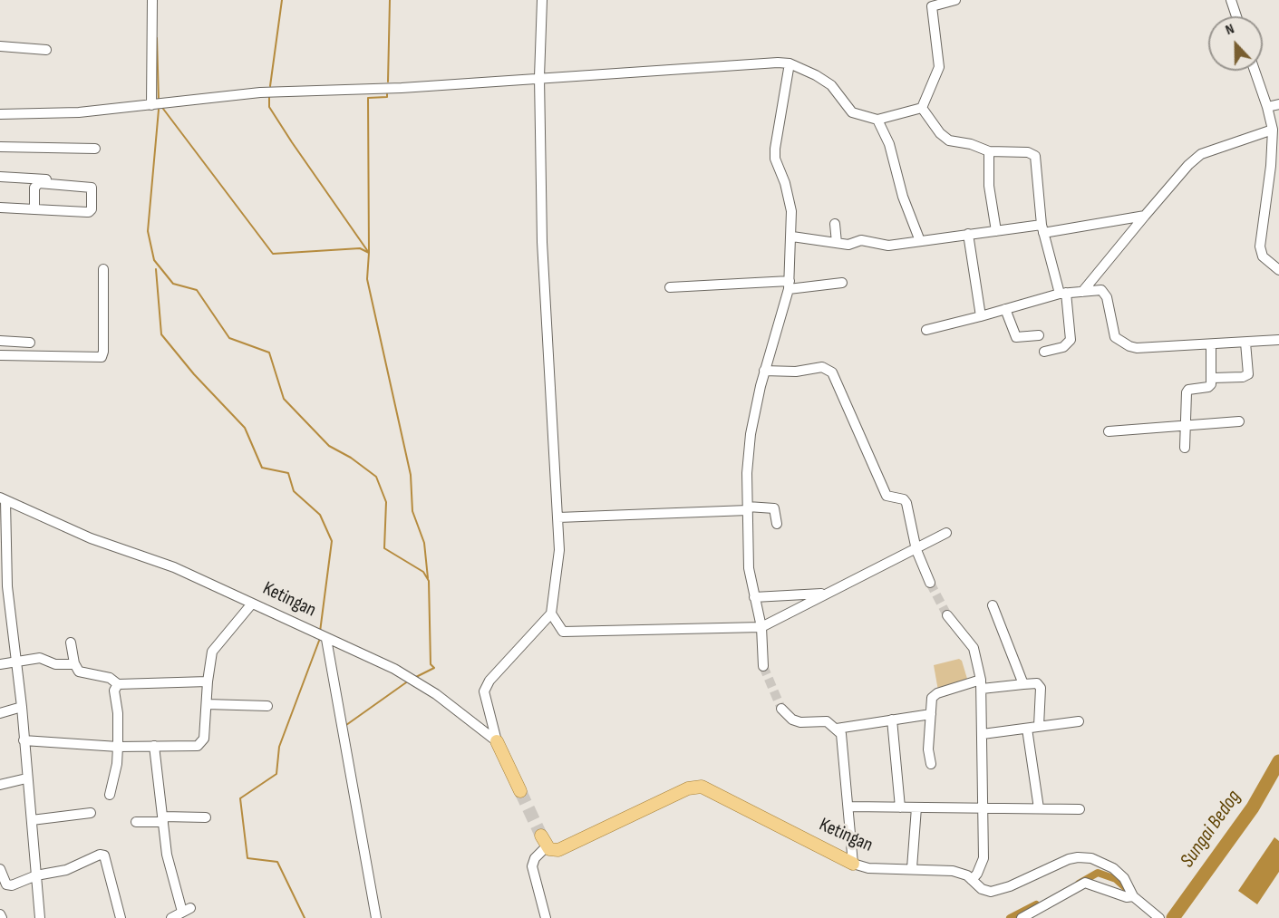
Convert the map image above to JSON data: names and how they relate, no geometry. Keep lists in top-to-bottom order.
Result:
{
  "streets": {
    "main road": ["Ketingan"]
  },
  "water": ["Sungai Bedog"],
  "north": "top"
}
